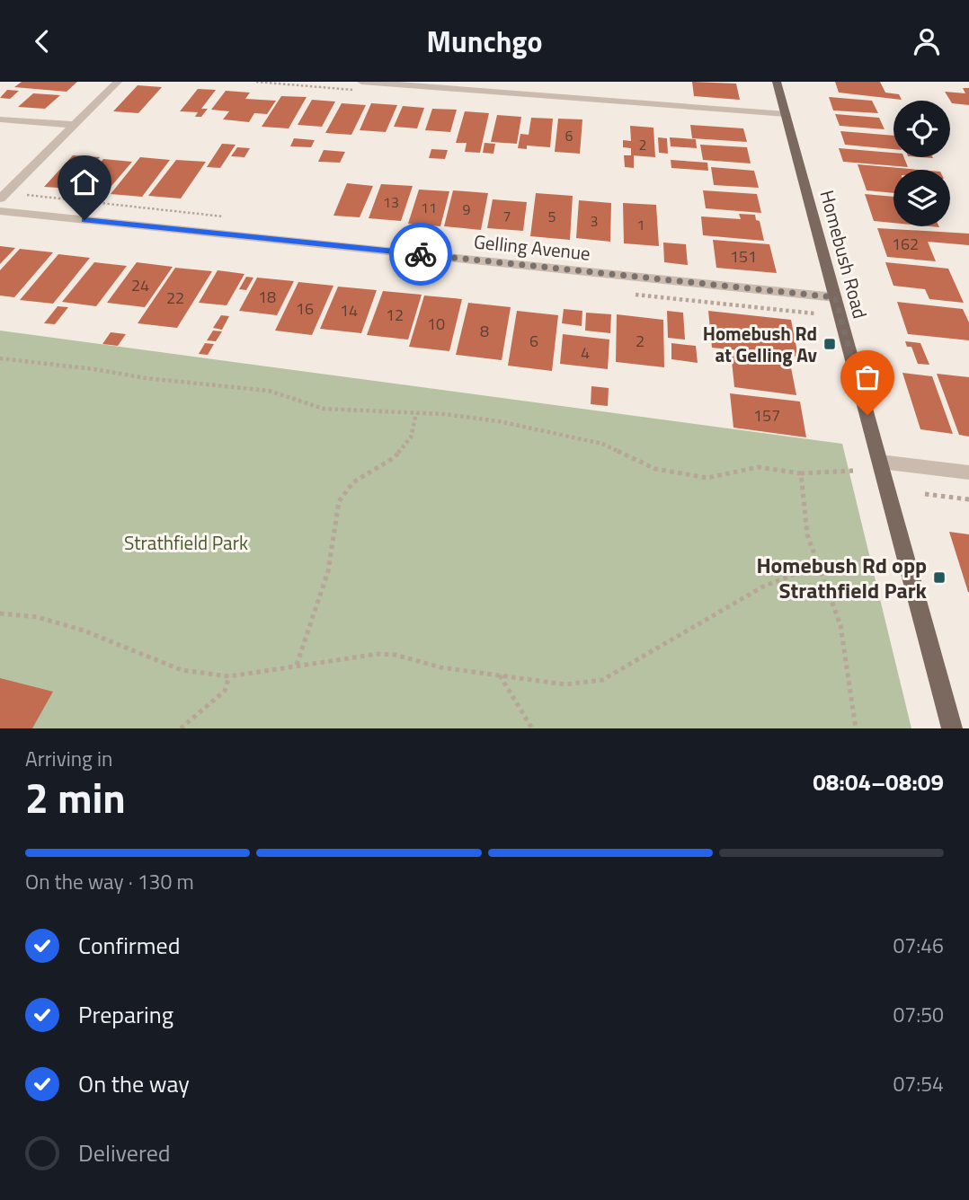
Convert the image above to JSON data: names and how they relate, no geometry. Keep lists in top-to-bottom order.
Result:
{
  "streets": {
    "main road": ["Homebush Road"],
    "street": ["Gelling Avenue"]
  },
  "crossings": [
    ["Gelling Avenue", "Homebush Road"]
  ],
  "parks": ["Strathfield Park"],
  "places": {
    "transit": ["Homebush Rd at Gelling Av", "Homebush Rd opp Strathfield Park"]
  },
  "house_numbers": [
    "6",
    "2",
    "13",
    "11",
    "9",
    "7",
    "5",
    "3",
    "1",
    "162",
    "151",
    "24",
    "18",
    "22",
    "16",
    "14",
    "12",
    "10",
    "8",
    "6",
    "2",
    "4",
    "157"
  ],
  "page": {
    "header": "Munchgo",
    "heading": ["2 min", "Arriving in", "08:04–08:09"],
    "bar": "On the way · 130 m",
    "list": [
      ["Confirmed", "07:46"],
      ["Preparing", "07:50"],
      ["On the way", "07:54"],
      "Delivered"
    ]
  }
}
